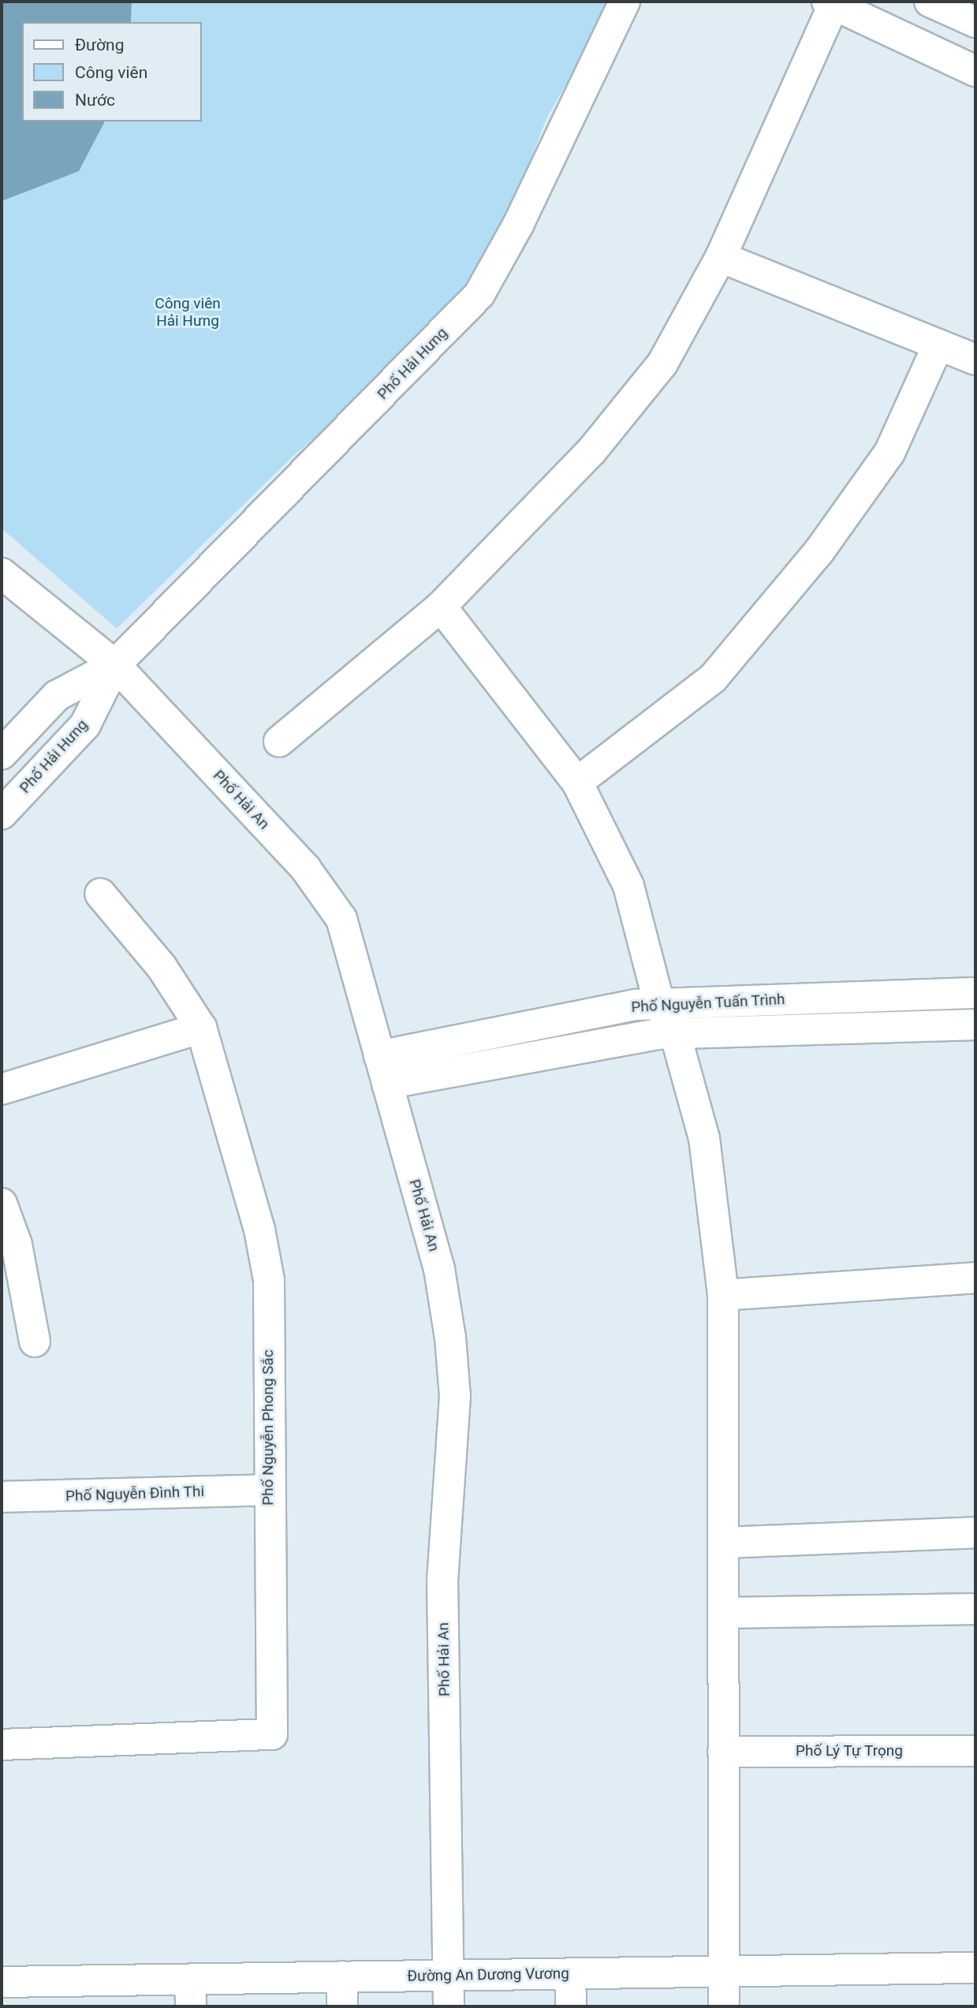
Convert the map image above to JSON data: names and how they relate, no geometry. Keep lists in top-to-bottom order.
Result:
{
  "streets": {
    "street": [
      "Phố Hải Hưng",
      "Phố Hải An",
      "Phố Nguyễn Tuấn Trình",
      "Phố Nguyễn Phong Sắc",
      "Phố Nguyễn Đình Thi",
      "Phố Lý Tự Trọng",
      "Đường An Dương Vương"
    ]
  },
  "crossings": [
    ["Phố Hải Hưng", "Phố Hải An"],
    ["Phố Hải An", "Phố Nguyễn Tuấn Trình"],
    ["Phố Hải An", "Đường An Dương Vương"],
    ["Phố Nguyễn Phong Sắc", "Phố Nguyễn Đình Thi"]
  ],
  "parks": ["Công viên Hải Hưng"],
  "legend": ["Đường", "Công viên", "Nước"]
}
